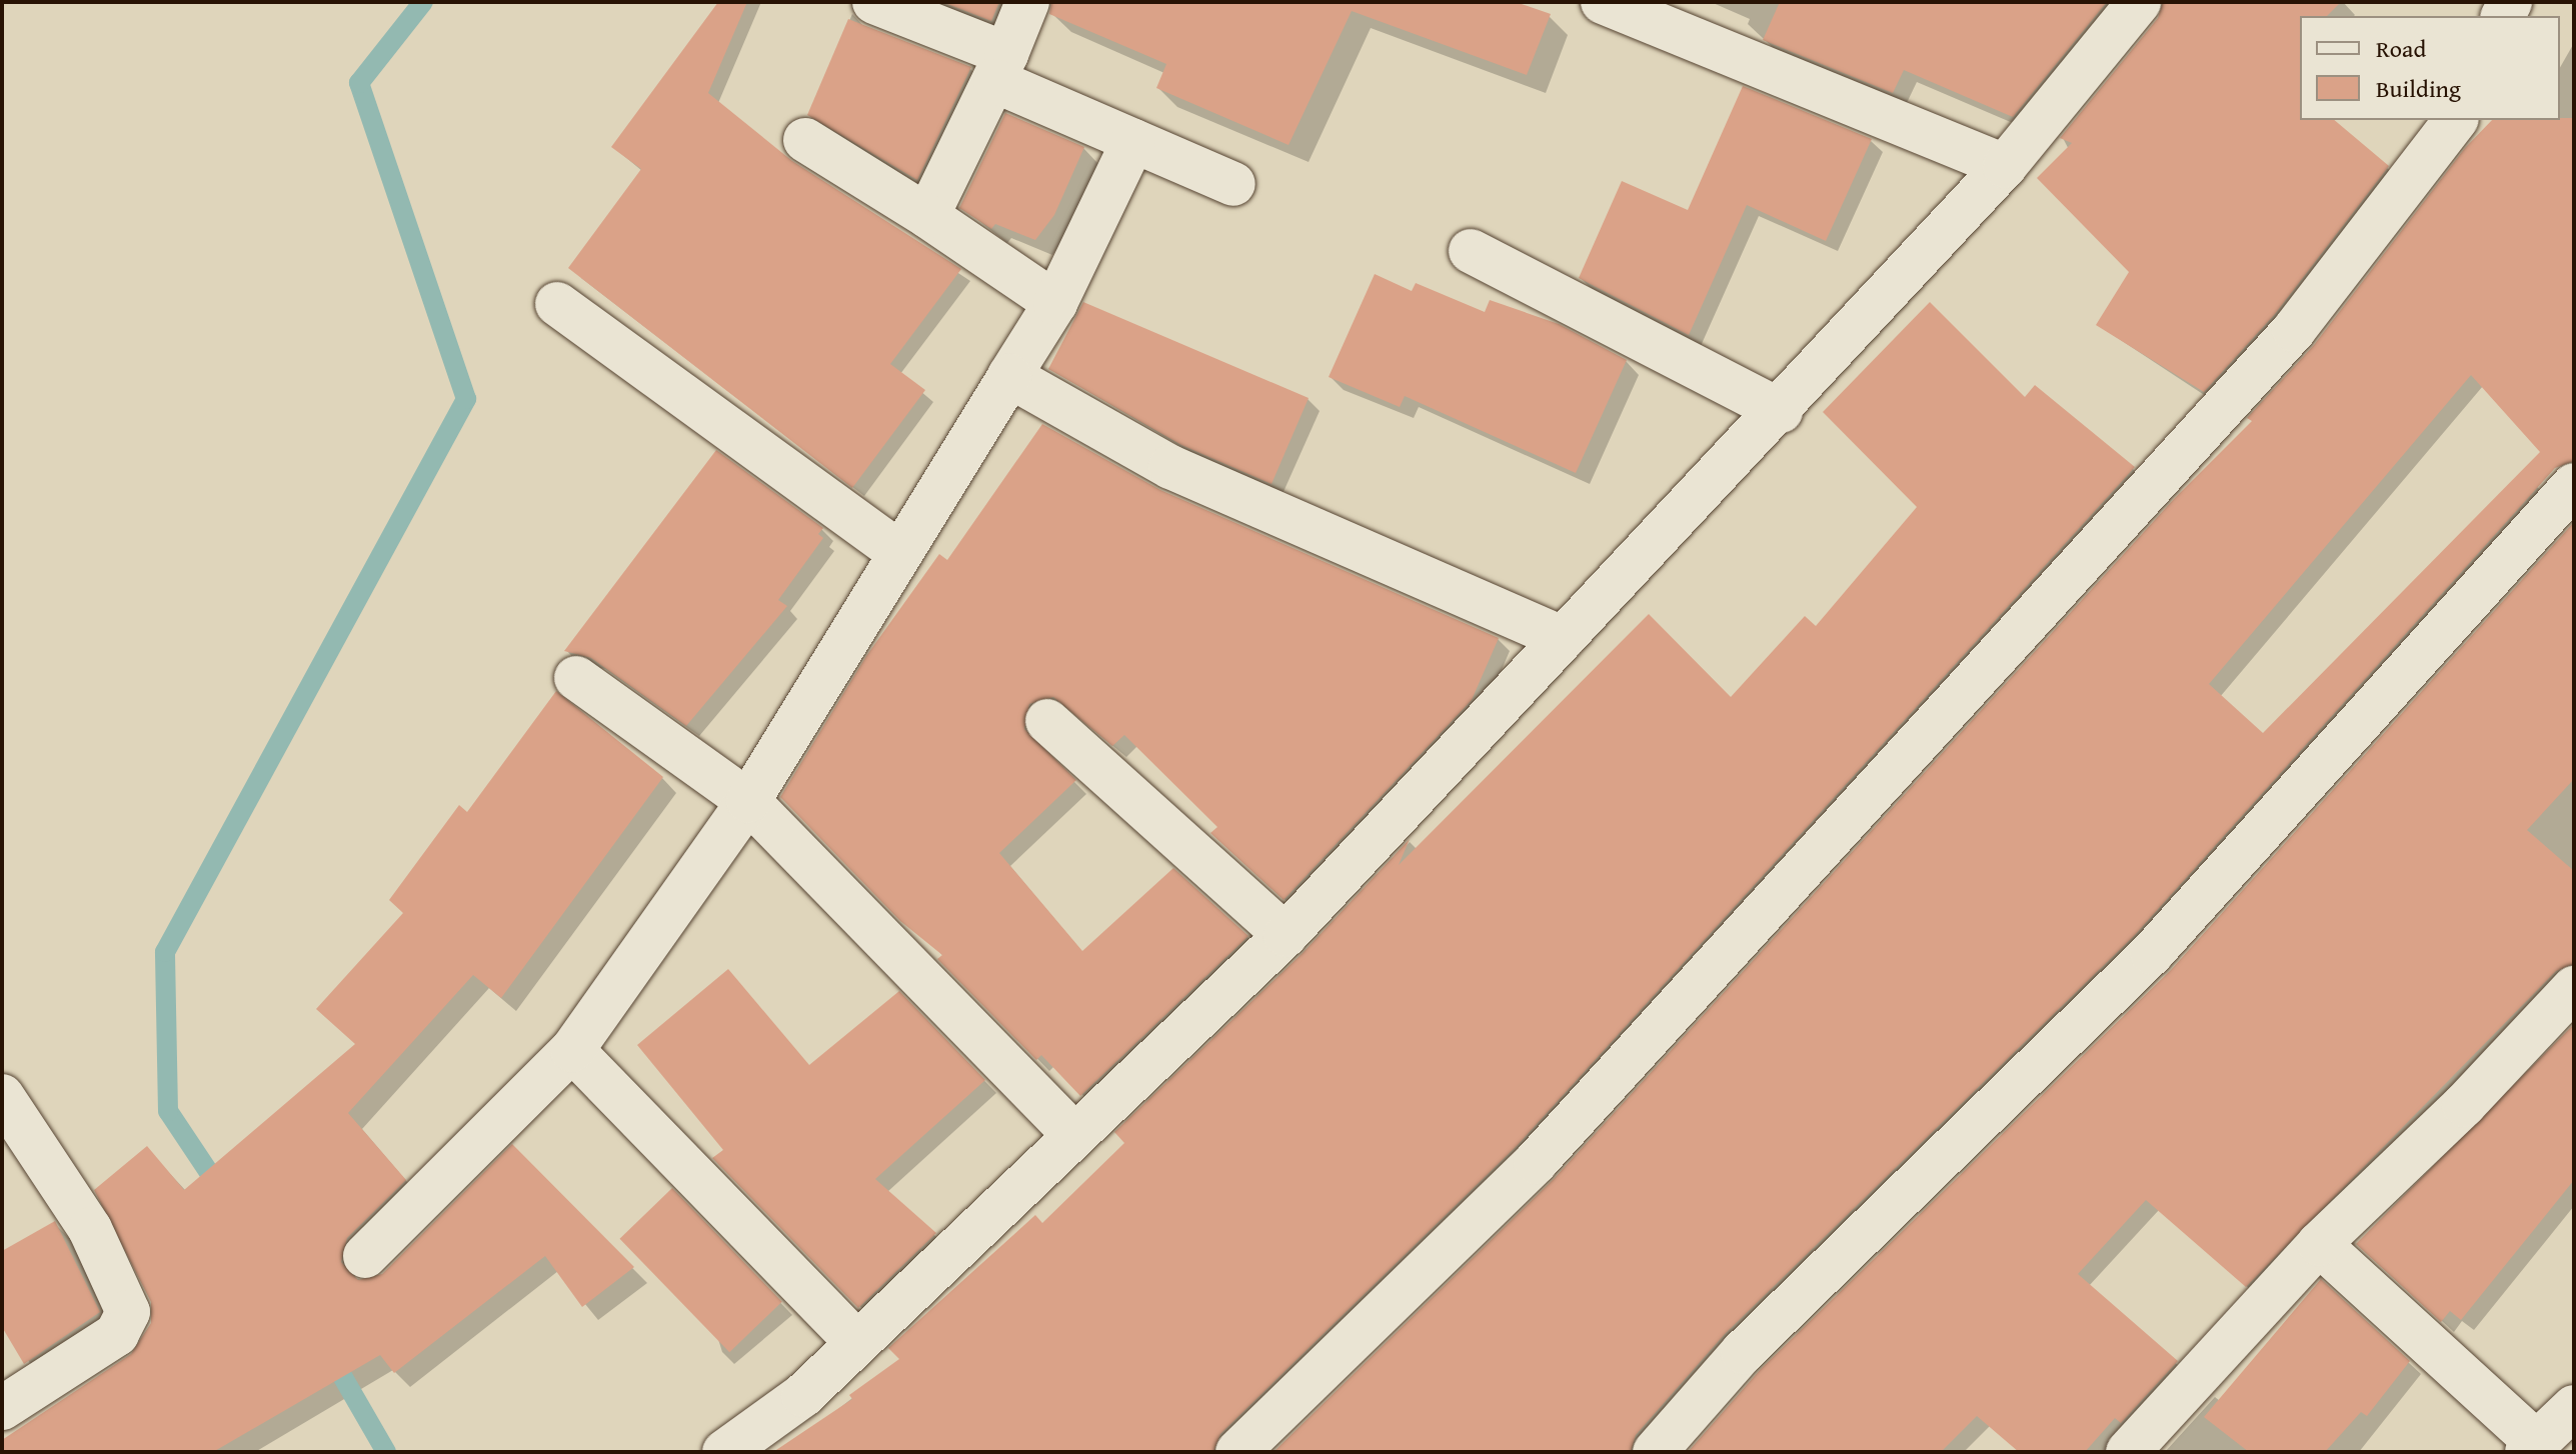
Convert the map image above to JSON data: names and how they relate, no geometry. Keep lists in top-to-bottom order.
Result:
{
  "legend": ["Road", "Building"]
}
